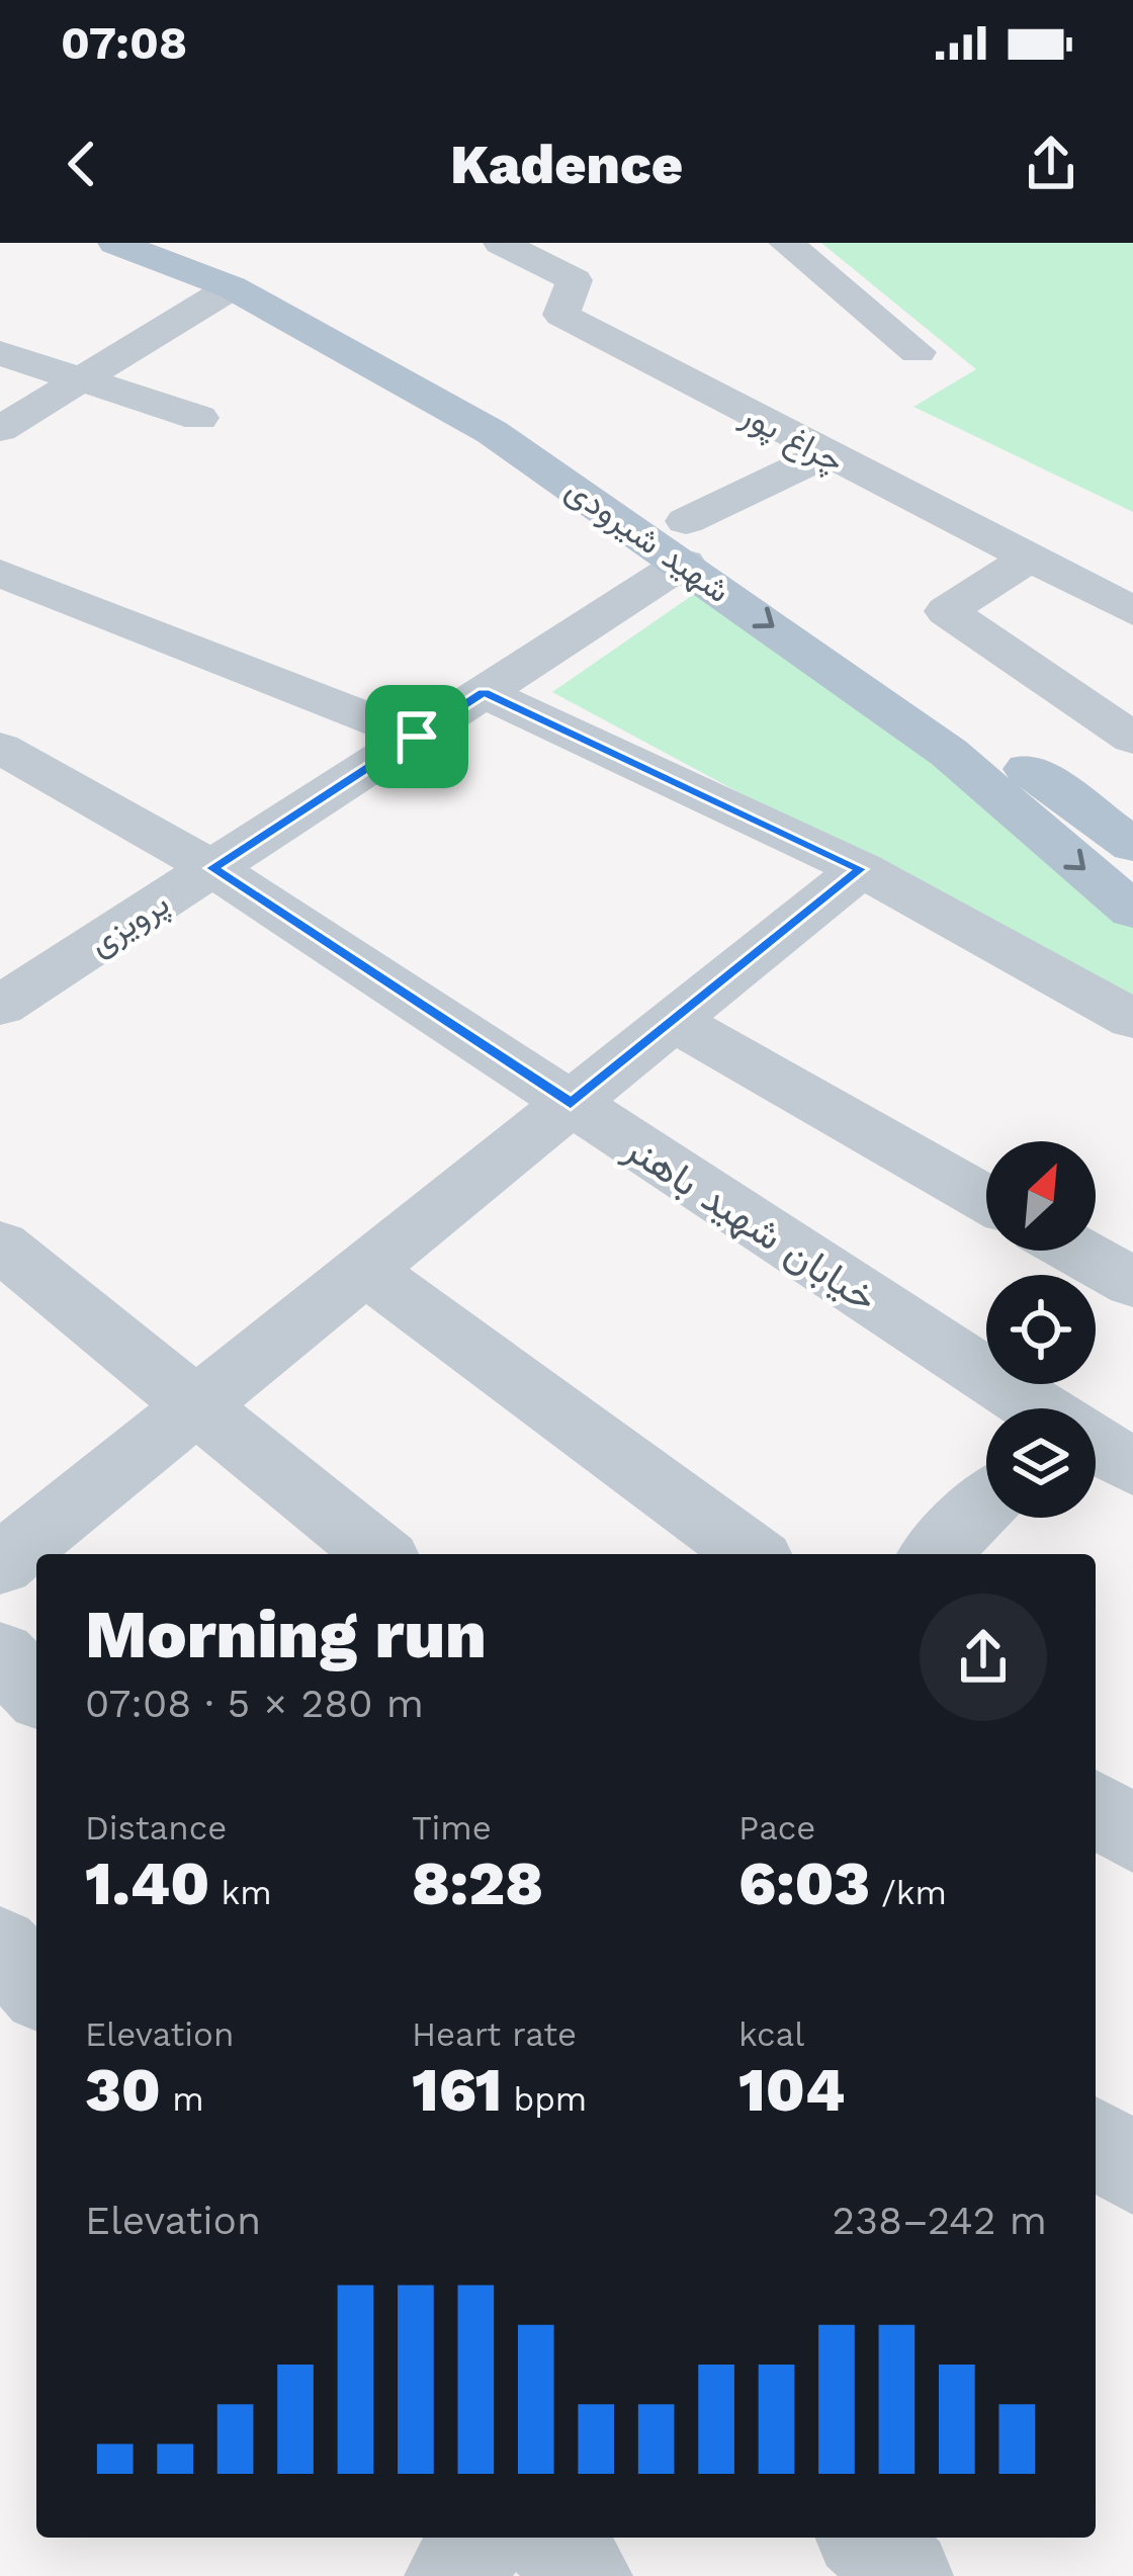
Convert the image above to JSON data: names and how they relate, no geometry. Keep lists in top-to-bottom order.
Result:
{
  "streets": {
    "main road": ["شهید شیرودی"],
    "street": ["چراغ پور", "پرویزی", "خیابان شهید باهنر"]
  },
  "crossings": [
    ["چراغ پور", "پرویزی"],
    ["شهید شیرودی", "پرویزی"],
    ["پرویزی", "خیابان شهید باهنر"]
  ],
  "north": "top right",
  "page": {
    "status": "07:08",
    "header": "Kadence",
    "heading": ["Morning run", "07:08 · 5 × 280 m"],
    "stats": [
      ["Distance", "1.40 km"],
      ["Time", "8:28"],
      ["Pace", "6:03 /km"],
      ["Elevation", "30 m"],
      ["Heart rate", "161 bpm"],
      ["kcal", "104"]
    ],
    "chart": ["Elevation", "238–242 m"]
  }
}
